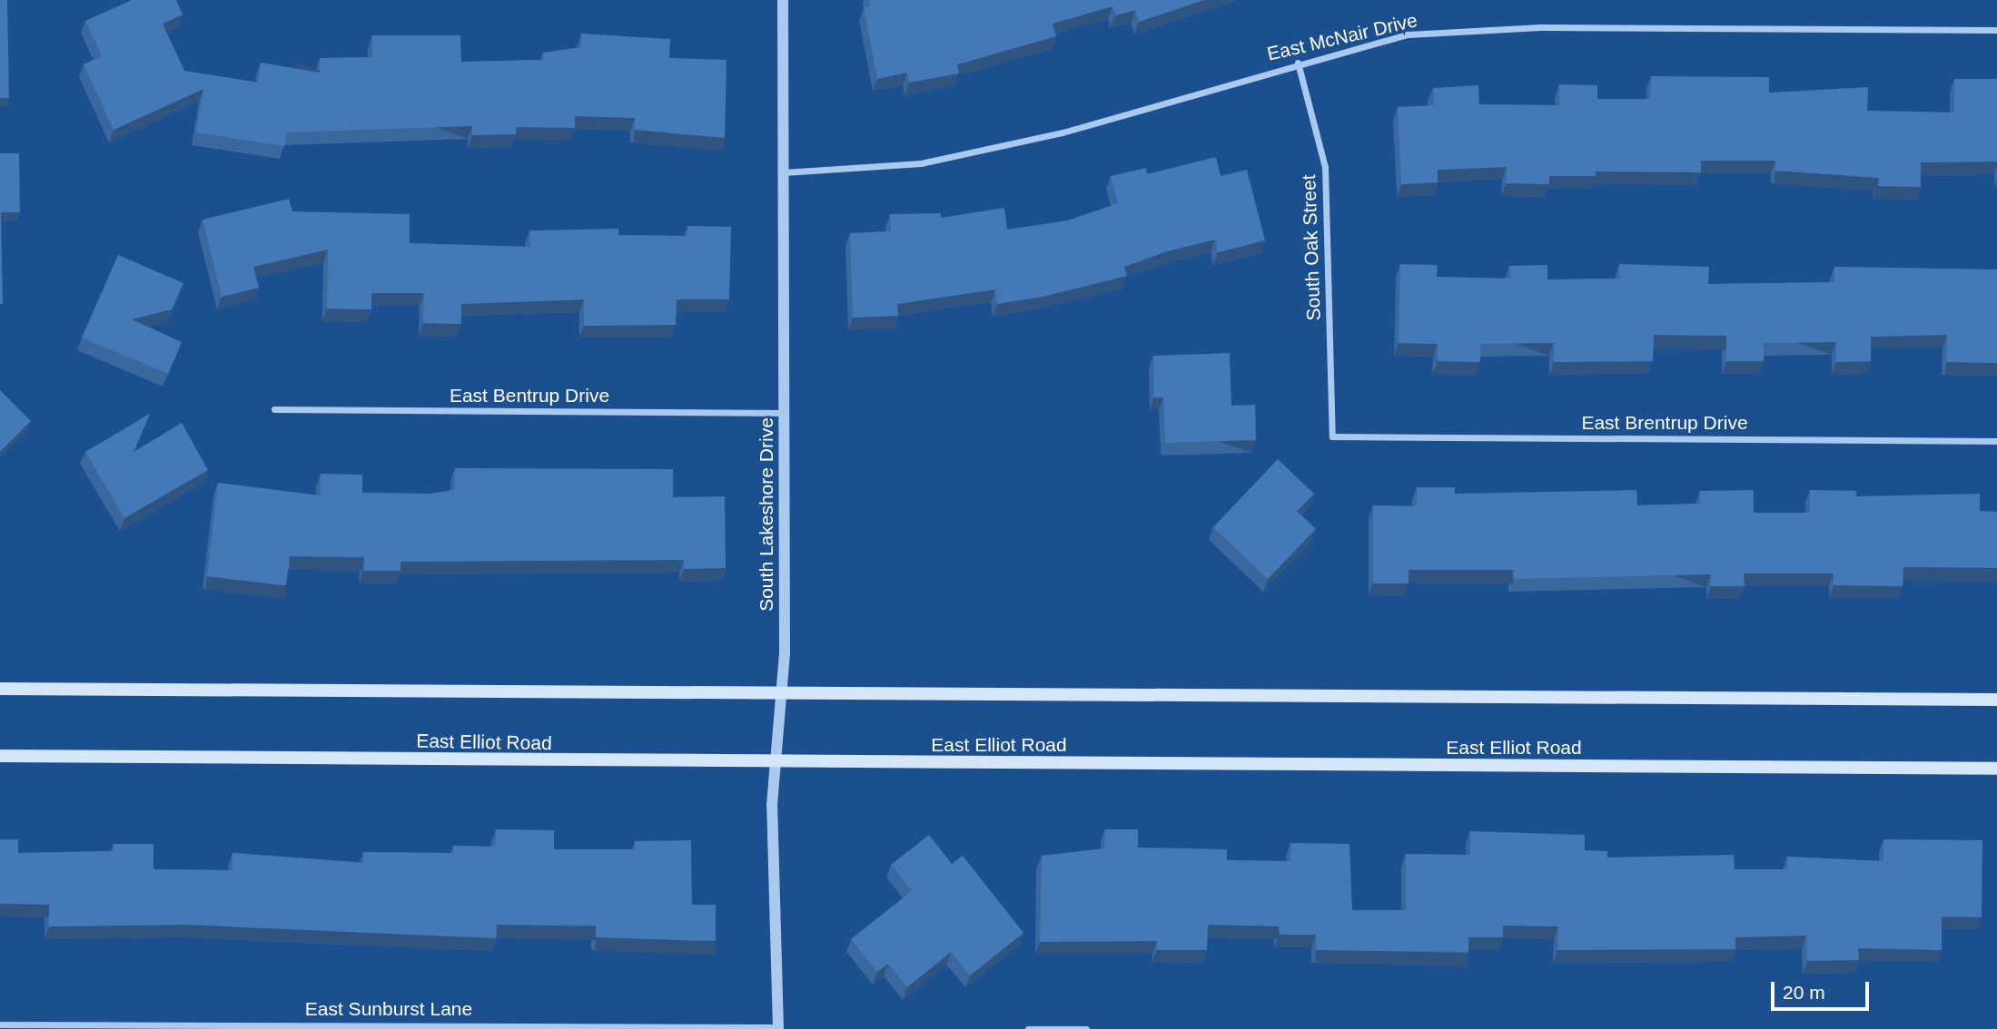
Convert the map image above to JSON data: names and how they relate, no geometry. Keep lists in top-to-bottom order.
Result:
{
  "streets": {
    "main road": ["East Elliot Road"],
    "street": [
      "East McNair Drive",
      "South Oak Street",
      "East Bentrup Drive",
      "East Brentrup Drive",
      "South Lakeshore Drive",
      "East Sunburst Lane"
    ]
  },
  "crossings": [
    ["East McNair Drive", "South Oak Street"],
    ["East McNair Drive", "South Lakeshore Drive"],
    ["South Oak Street", "East Brentrup Drive"],
    ["East Bentrup Drive", "South Lakeshore Drive"],
    ["South Lakeshore Drive", "East Elliot Road"],
    ["South Lakeshore Drive", "East Sunburst Lane"]
  ],
  "scale_bar": "20 m"
}
